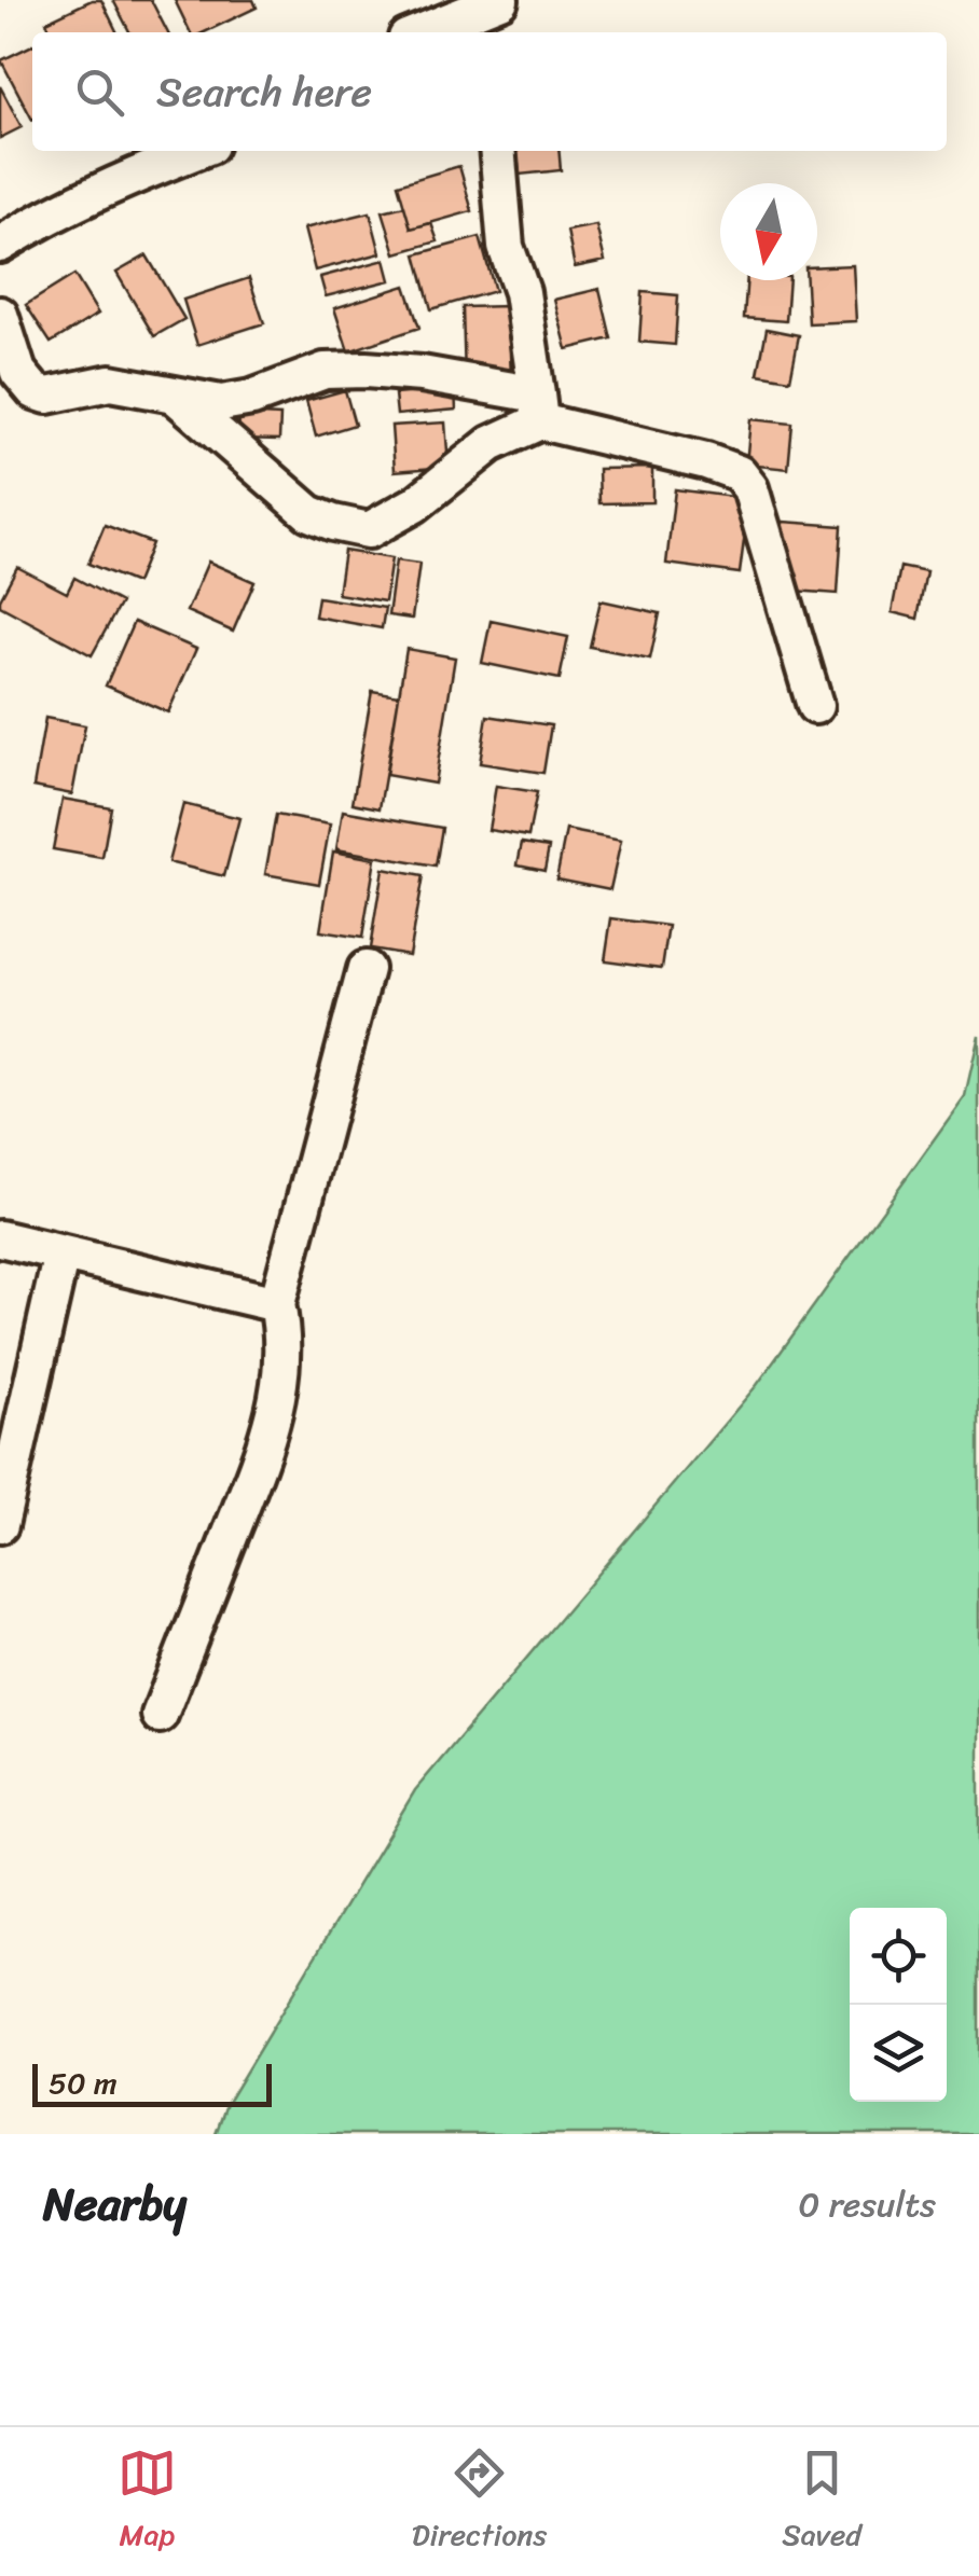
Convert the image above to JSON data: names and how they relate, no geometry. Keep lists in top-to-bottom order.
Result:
{
  "scale_bar": "50 m",
  "north": "bottom",
  "page": {
    "search": "Search here",
    "scale": "50 m",
    "heading": ["Nearby", "0 results"],
    "nav": ["Map", "Directions", "Saved"]
  }
}
